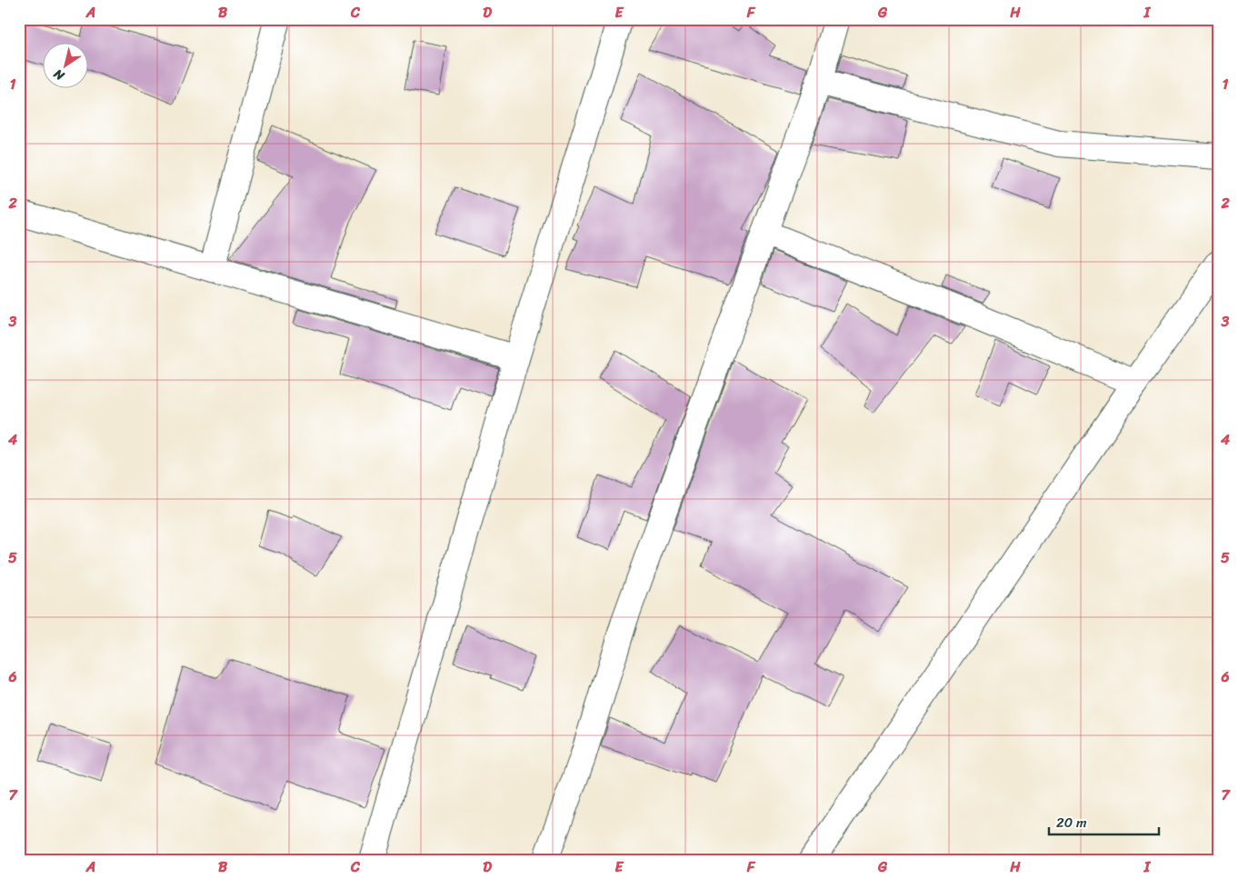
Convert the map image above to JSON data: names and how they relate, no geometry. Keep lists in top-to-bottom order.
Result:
{
  "scale_bar": "20 m",
  "north": "bottom left",
  "grid": {
    "columns": [
      "A",
      "B",
      "C",
      "D",
      "E",
      "F",
      "G",
      "H",
      "I"
    ],
    "rows": [
      "1",
      "2",
      "3",
      "4",
      "5",
      "6",
      "7"
    ]
  }
}
